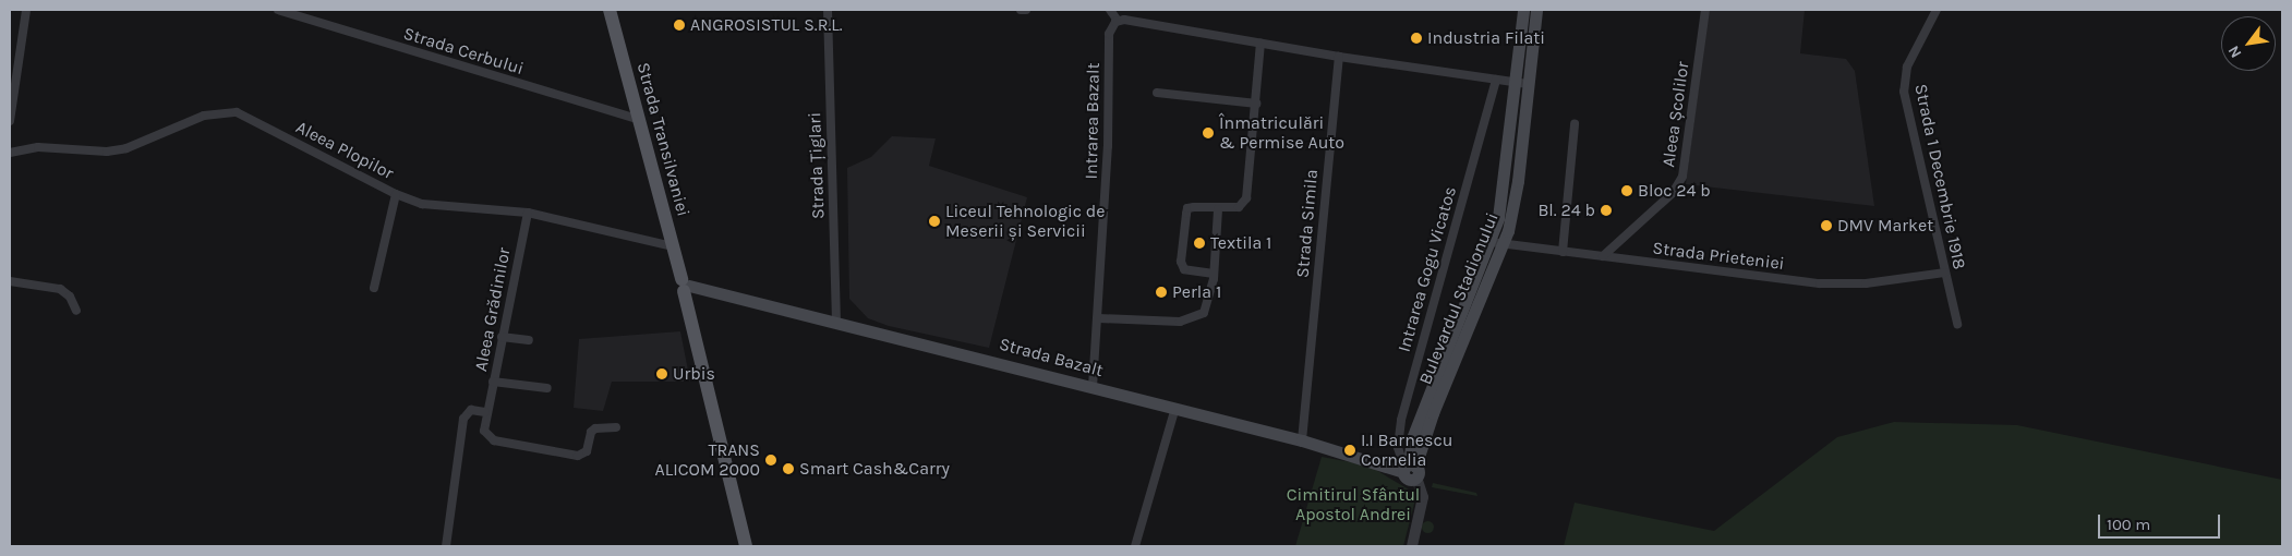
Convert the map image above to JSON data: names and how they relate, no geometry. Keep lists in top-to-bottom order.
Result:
{
  "streets": {
    "main road": ["Strada Transilvaniei", "Bulevardul Stadionului", "Strada Bazalt"],
    "street": [
      "Strada Cerbului",
      "Aleea Școlilor",
      "Intrarea Bazalt",
      "Aleea Plopilor",
      "Strada Țiglari",
      "Strada 1 Decembrie 1918",
      "Strada Simila",
      "Strada Prieteniei",
      "Intrarea Gogu Vicatos",
      "Aleea Grădinilor"
    ]
  },
  "crossings": [
    ["Strada Cerbului", "Strada Transilvaniei"],
    ["Aleea Școlilor", "Strada Prieteniei"],
    ["Intrarea Bazalt", "Strada Bazalt"],
    ["Strada Transilvaniei", "Aleea Plopilor"],
    ["Strada Transilvaniei", "Strada Bazalt"],
    ["Aleea Plopilor", "Aleea Grădinilor"],
    ["Strada Țiglari", "Strada Bazalt"],
    ["Strada 1 Decembrie 1918", "Strada Prieteniei"],
    ["Strada Simila", "Strada Bazalt"],
    ["Strada Prieteniei", "Bulevardul Stadionului"],
    ["Intrarea Gogu Vicatos", "Bulevardul Stadionului"],
    ["Intrarea Gogu Vicatos", "Strada Bazalt"],
    ["Bulevardul Stadionului", "Strada Bazalt"]
  ],
  "parks": ["Cimitirul Sfântul Apostol Andrei"],
  "places": [
    "ANGROSISTUL S.R.L.",
    "Industria Filati",
    "Înmatriculări & Permise Auto",
    "Bloc 24 b",
    "Bl. 24 b",
    "Liceul Tehnologic de Meserii și Servicii",
    "DMV Market",
    "Textila 1",
    "Perla 1",
    "Urbis",
    "I.I Barnescu Cornelia",
    "TRANS ALICOM 2000",
    "Smart Cash&Carry"
  ],
  "scale_bar": "100 m",
  "north": "bottom left"
}
